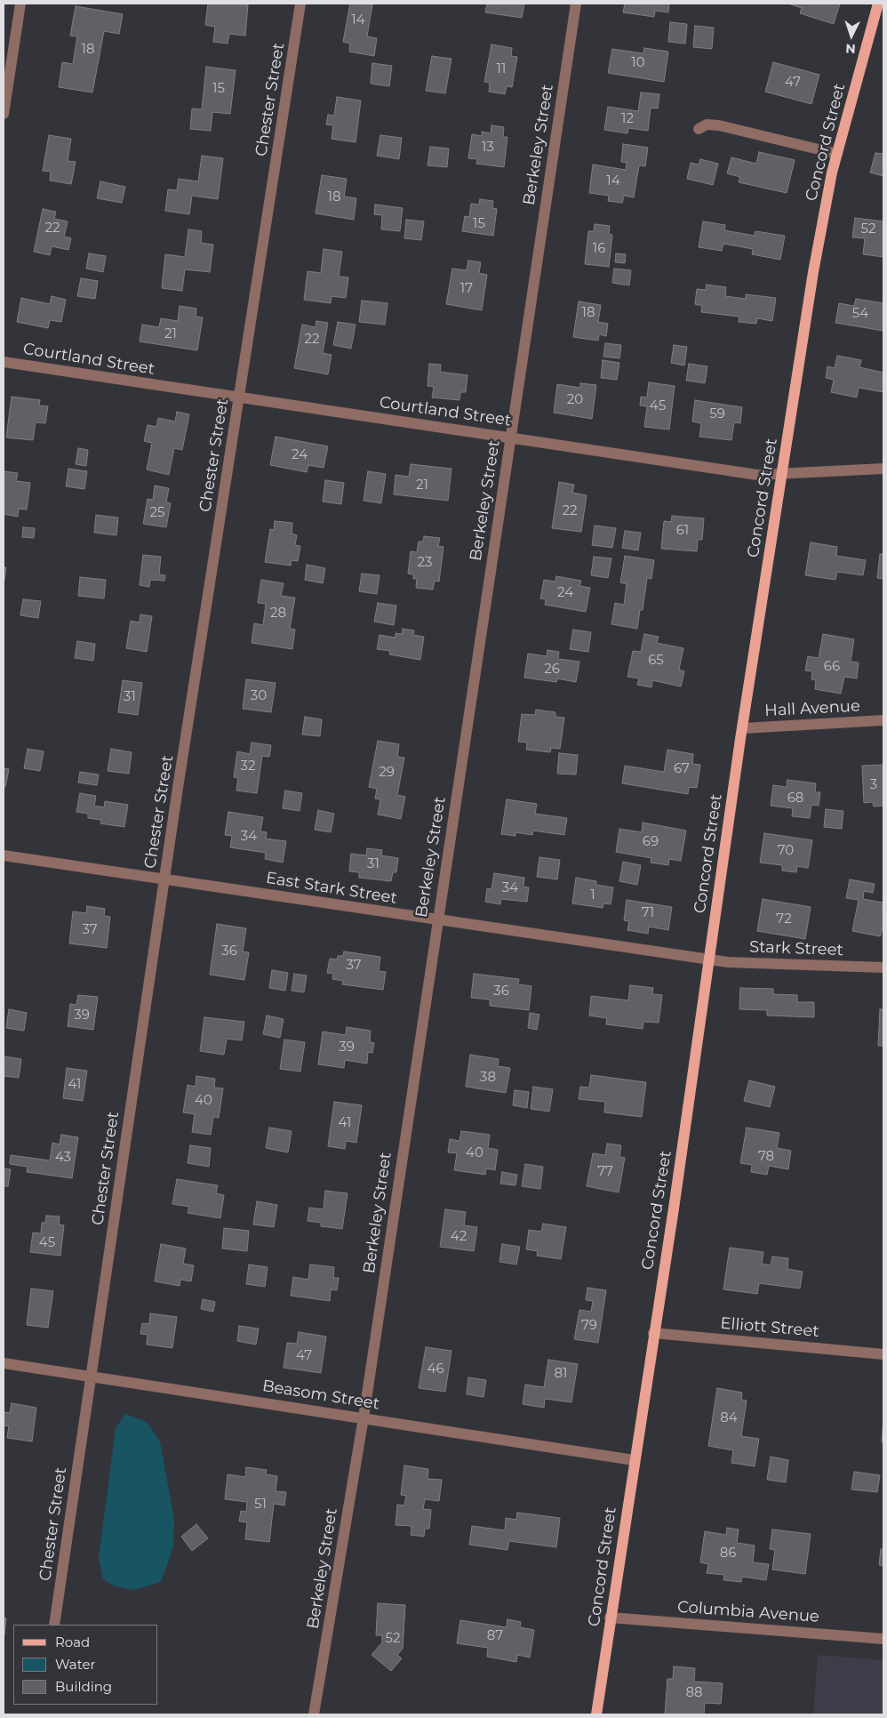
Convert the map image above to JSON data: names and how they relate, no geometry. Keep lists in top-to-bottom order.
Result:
{
  "streets": {
    "main road": ["Concord Street"],
    "street": [
      "Chester Street",
      "Berkeley Street",
      "Courtland Street",
      "Hall Avenue",
      "East Stark Street",
      "Stark Street",
      "Elliott Street",
      "Beasom Street",
      "Columbia Avenue"
    ]
  },
  "crossings": [
    ["Chester Street", "Courtland Street"],
    ["Chester Street", "East Stark Street"],
    ["Chester Street", "Beasom Street"],
    ["Concord Street", "Courtland Street"],
    ["Concord Street", "Hall Avenue"],
    ["Concord Street", "East Stark Street"],
    ["Concord Street", "Stark Street"],
    ["Concord Street", "Elliott Street"],
    ["Concord Street", "Beasom Street"],
    ["Concord Street", "Columbia Avenue"],
    ["Berkeley Street", "Courtland Street"],
    ["Berkeley Street", "East Stark Street"],
    ["Berkeley Street", "Beasom Street"],
    ["East Stark Street", "Stark Street"]
  ],
  "house_numbers": [
    "14",
    "18",
    "10",
    "11",
    "47",
    "15",
    "12",
    "13",
    "14",
    "18",
    "15",
    "22",
    "52",
    "16",
    "17",
    "18",
    "54",
    "21",
    "22",
    "20",
    "45",
    "59",
    "24",
    "21",
    "22",
    "25",
    "61",
    "23",
    "24",
    "28",
    "65",
    "66",
    "26",
    "30",
    "31",
    "32",
    "67",
    "29",
    "3",
    "68",
    "34",
    "69",
    "70",
    "31",
    "34",
    "1",
    "71",
    "72",
    "37",
    "36",
    "37",
    "36",
    "39",
    "39",
    "38",
    "41",
    "40",
    "41",
    "40",
    "78",
    "43",
    "77",
    "42",
    "45",
    "79",
    "47",
    "46",
    "81",
    "84",
    "51",
    "86",
    "87",
    "52",
    "88"
  ],
  "legend": ["Road", "Water", "Building"],
  "north": "bottom"
}
